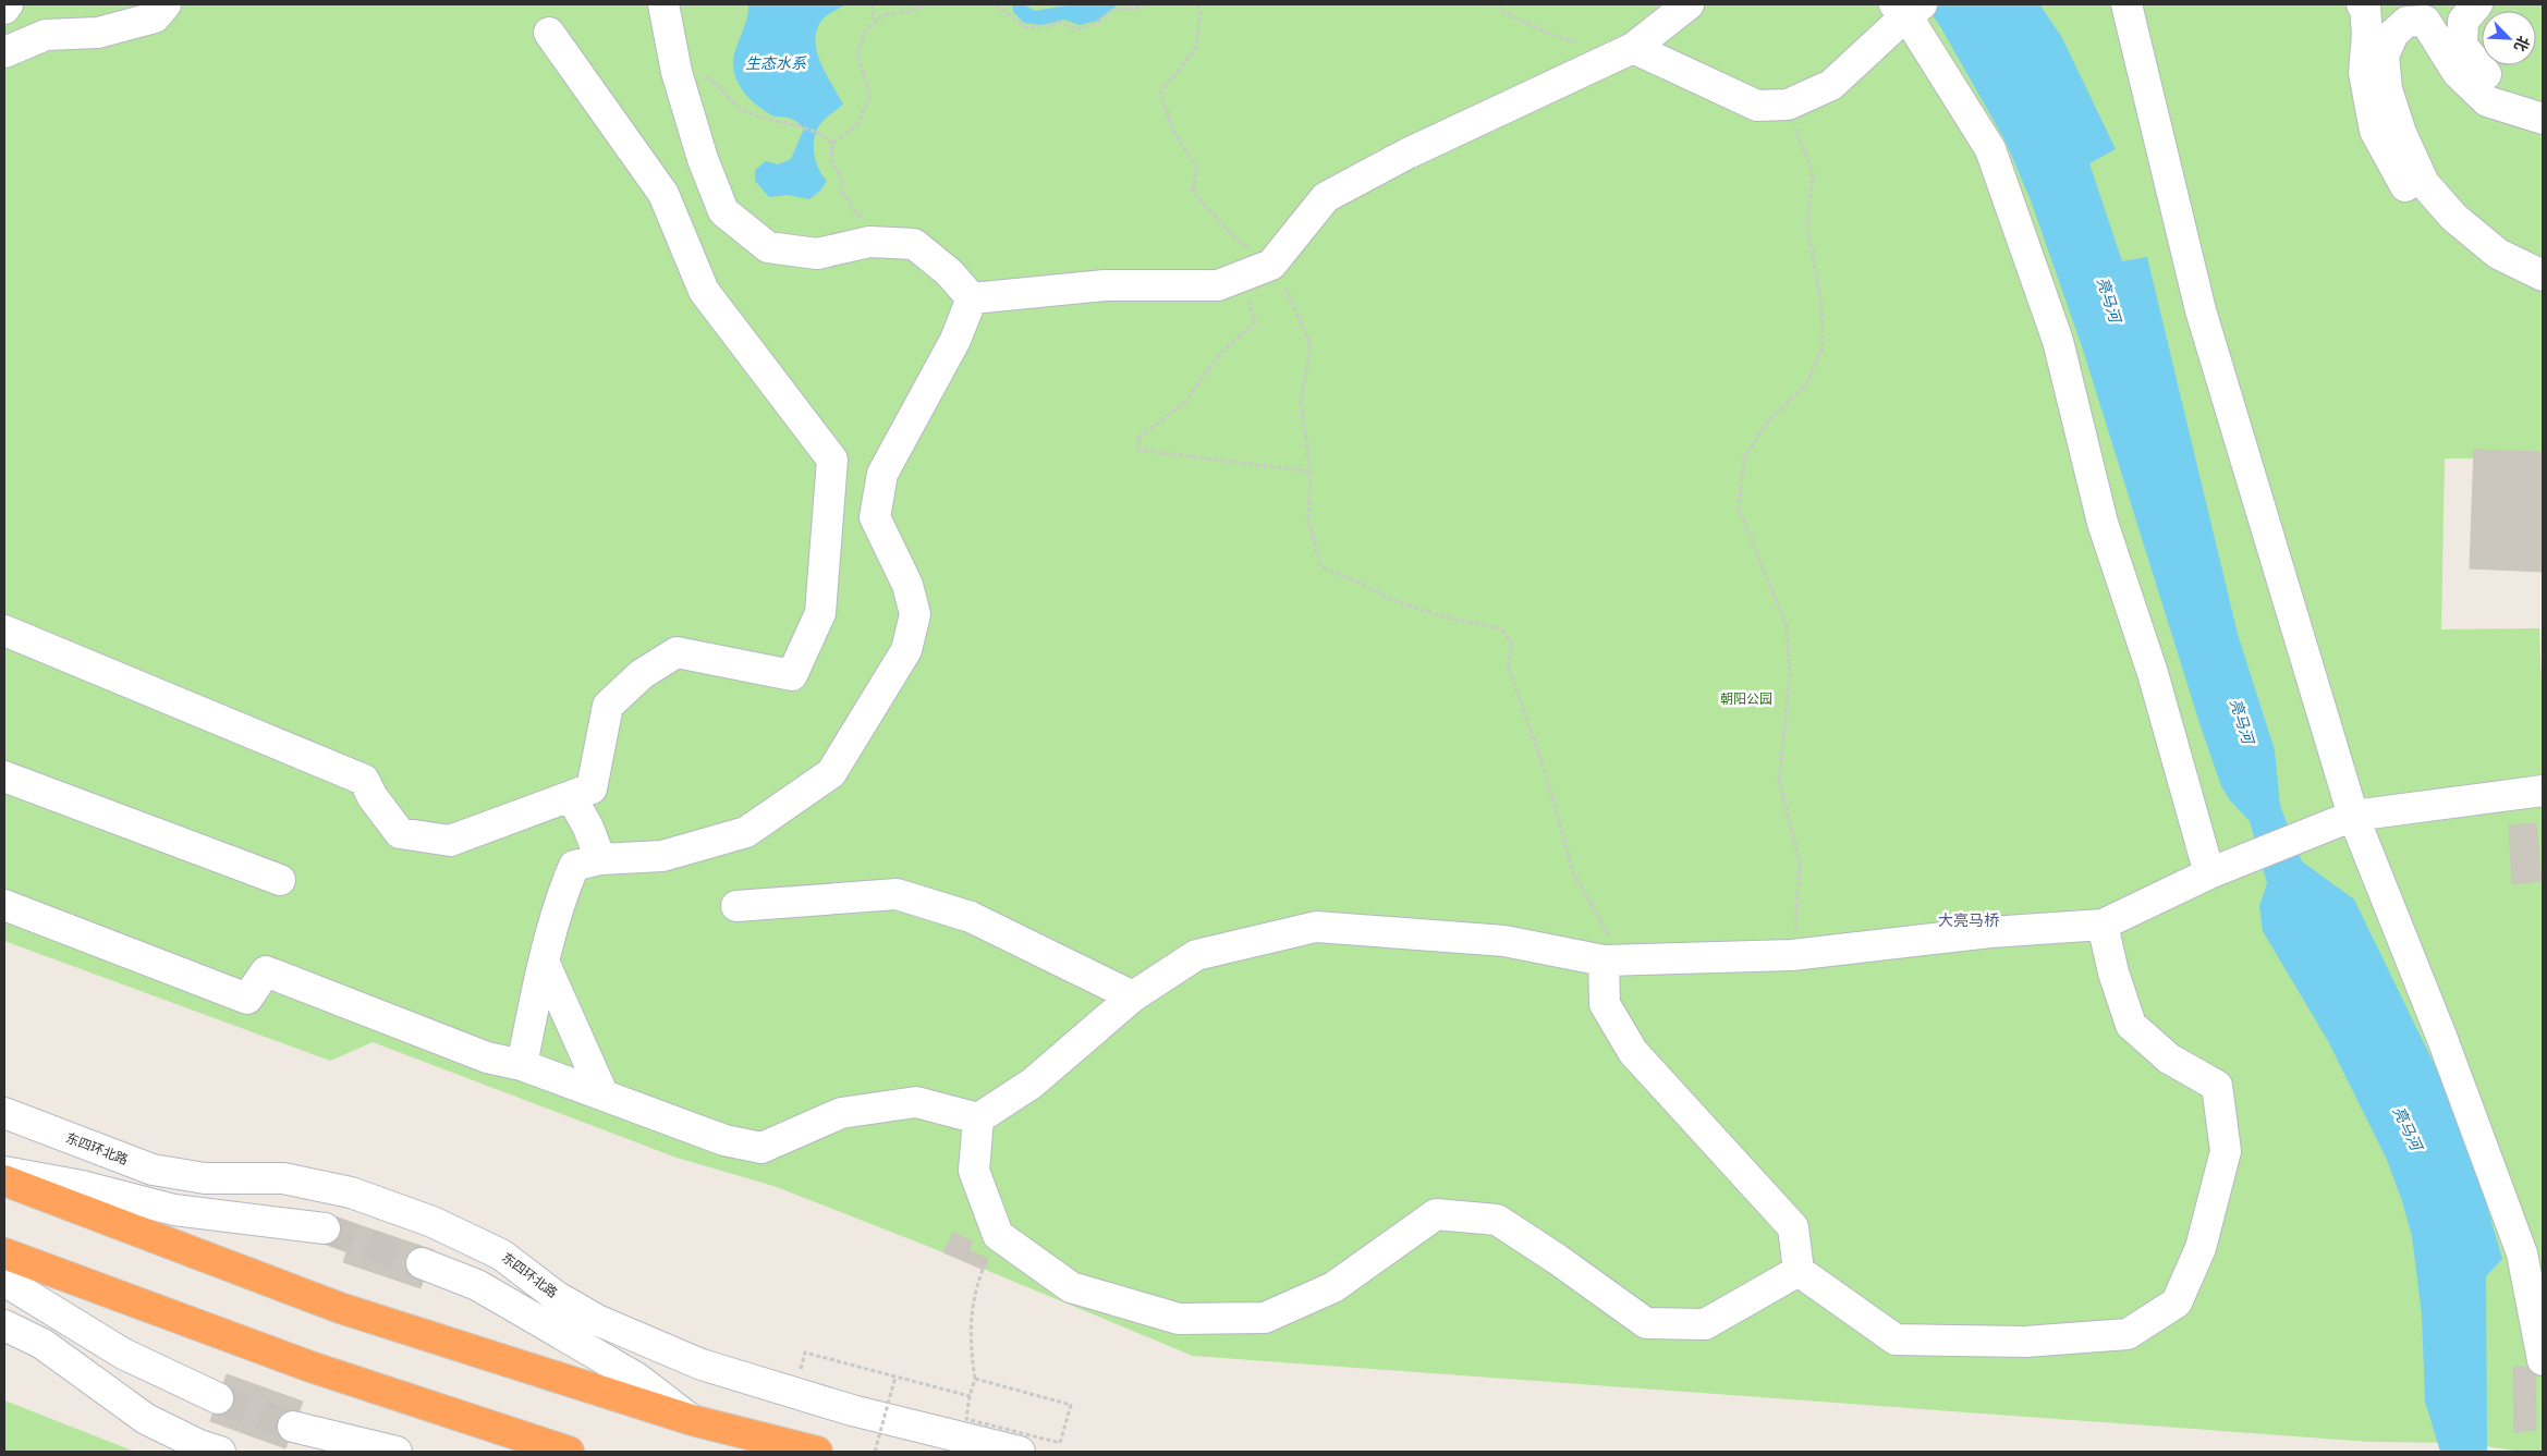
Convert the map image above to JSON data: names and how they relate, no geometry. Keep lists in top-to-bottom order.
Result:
{
  "streets": {
    "street": ["东四环北路"]
  },
  "districts": ["大亮马桥"],
  "water": ["生态水系", "亮马河"],
  "parks": ["朝阳公园"],
  "north": "bottom right"
}
